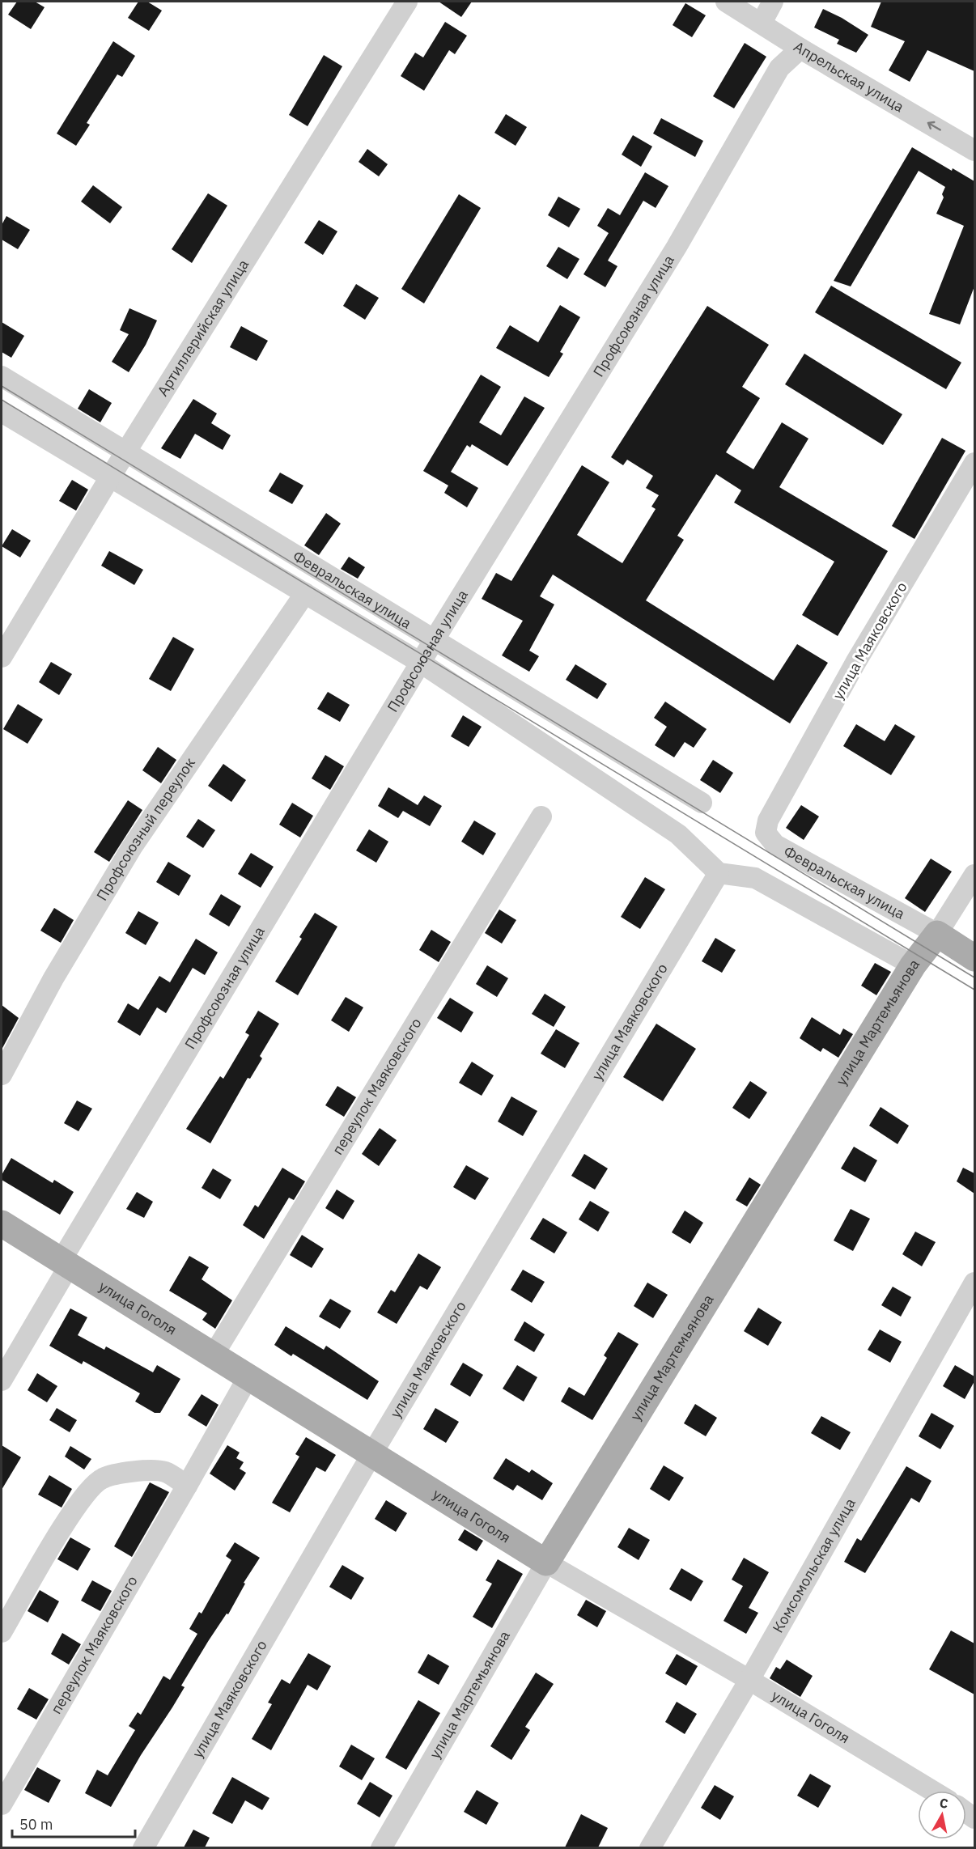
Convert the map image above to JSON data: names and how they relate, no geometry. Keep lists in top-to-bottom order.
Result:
{
  "streets": {
    "main road": ["улица Мартемьянова", "улица Гоголя"],
    "street": [
      "Апрельская улица",
      "Профсоюзная улица",
      "Артиллерийская улица",
      "Февральская улица",
      "улица Маяковского",
      "Профсоюзный переулок",
      "переулок Маяковского",
      "Комсомольская улица"
    ]
  },
  "crossings": [
    ["Апрельская улица", "Профсоюзная улица"],
    ["Профсоюзная улица", "Февральская улица"],
    ["Профсоюзная улица", "улица Гоголя"],
    ["Артиллерийская улица", "Февральская улица"],
    ["Февральская улица", "улица Маяковского"],
    ["Февральская улица", "улица Мартемьянова"],
    ["улица Маяковского", "улица Гоголя"],
    ["улица Мартемьянова", "улица Гоголя"],
    ["переулок Маяковского", "улица Гоголя"],
    ["улица Гоголя", "Комсомольская улица"]
  ],
  "one_way": ["Апрельская улица"],
  "scale_bar": "50 m",
  "north": "top"
}
